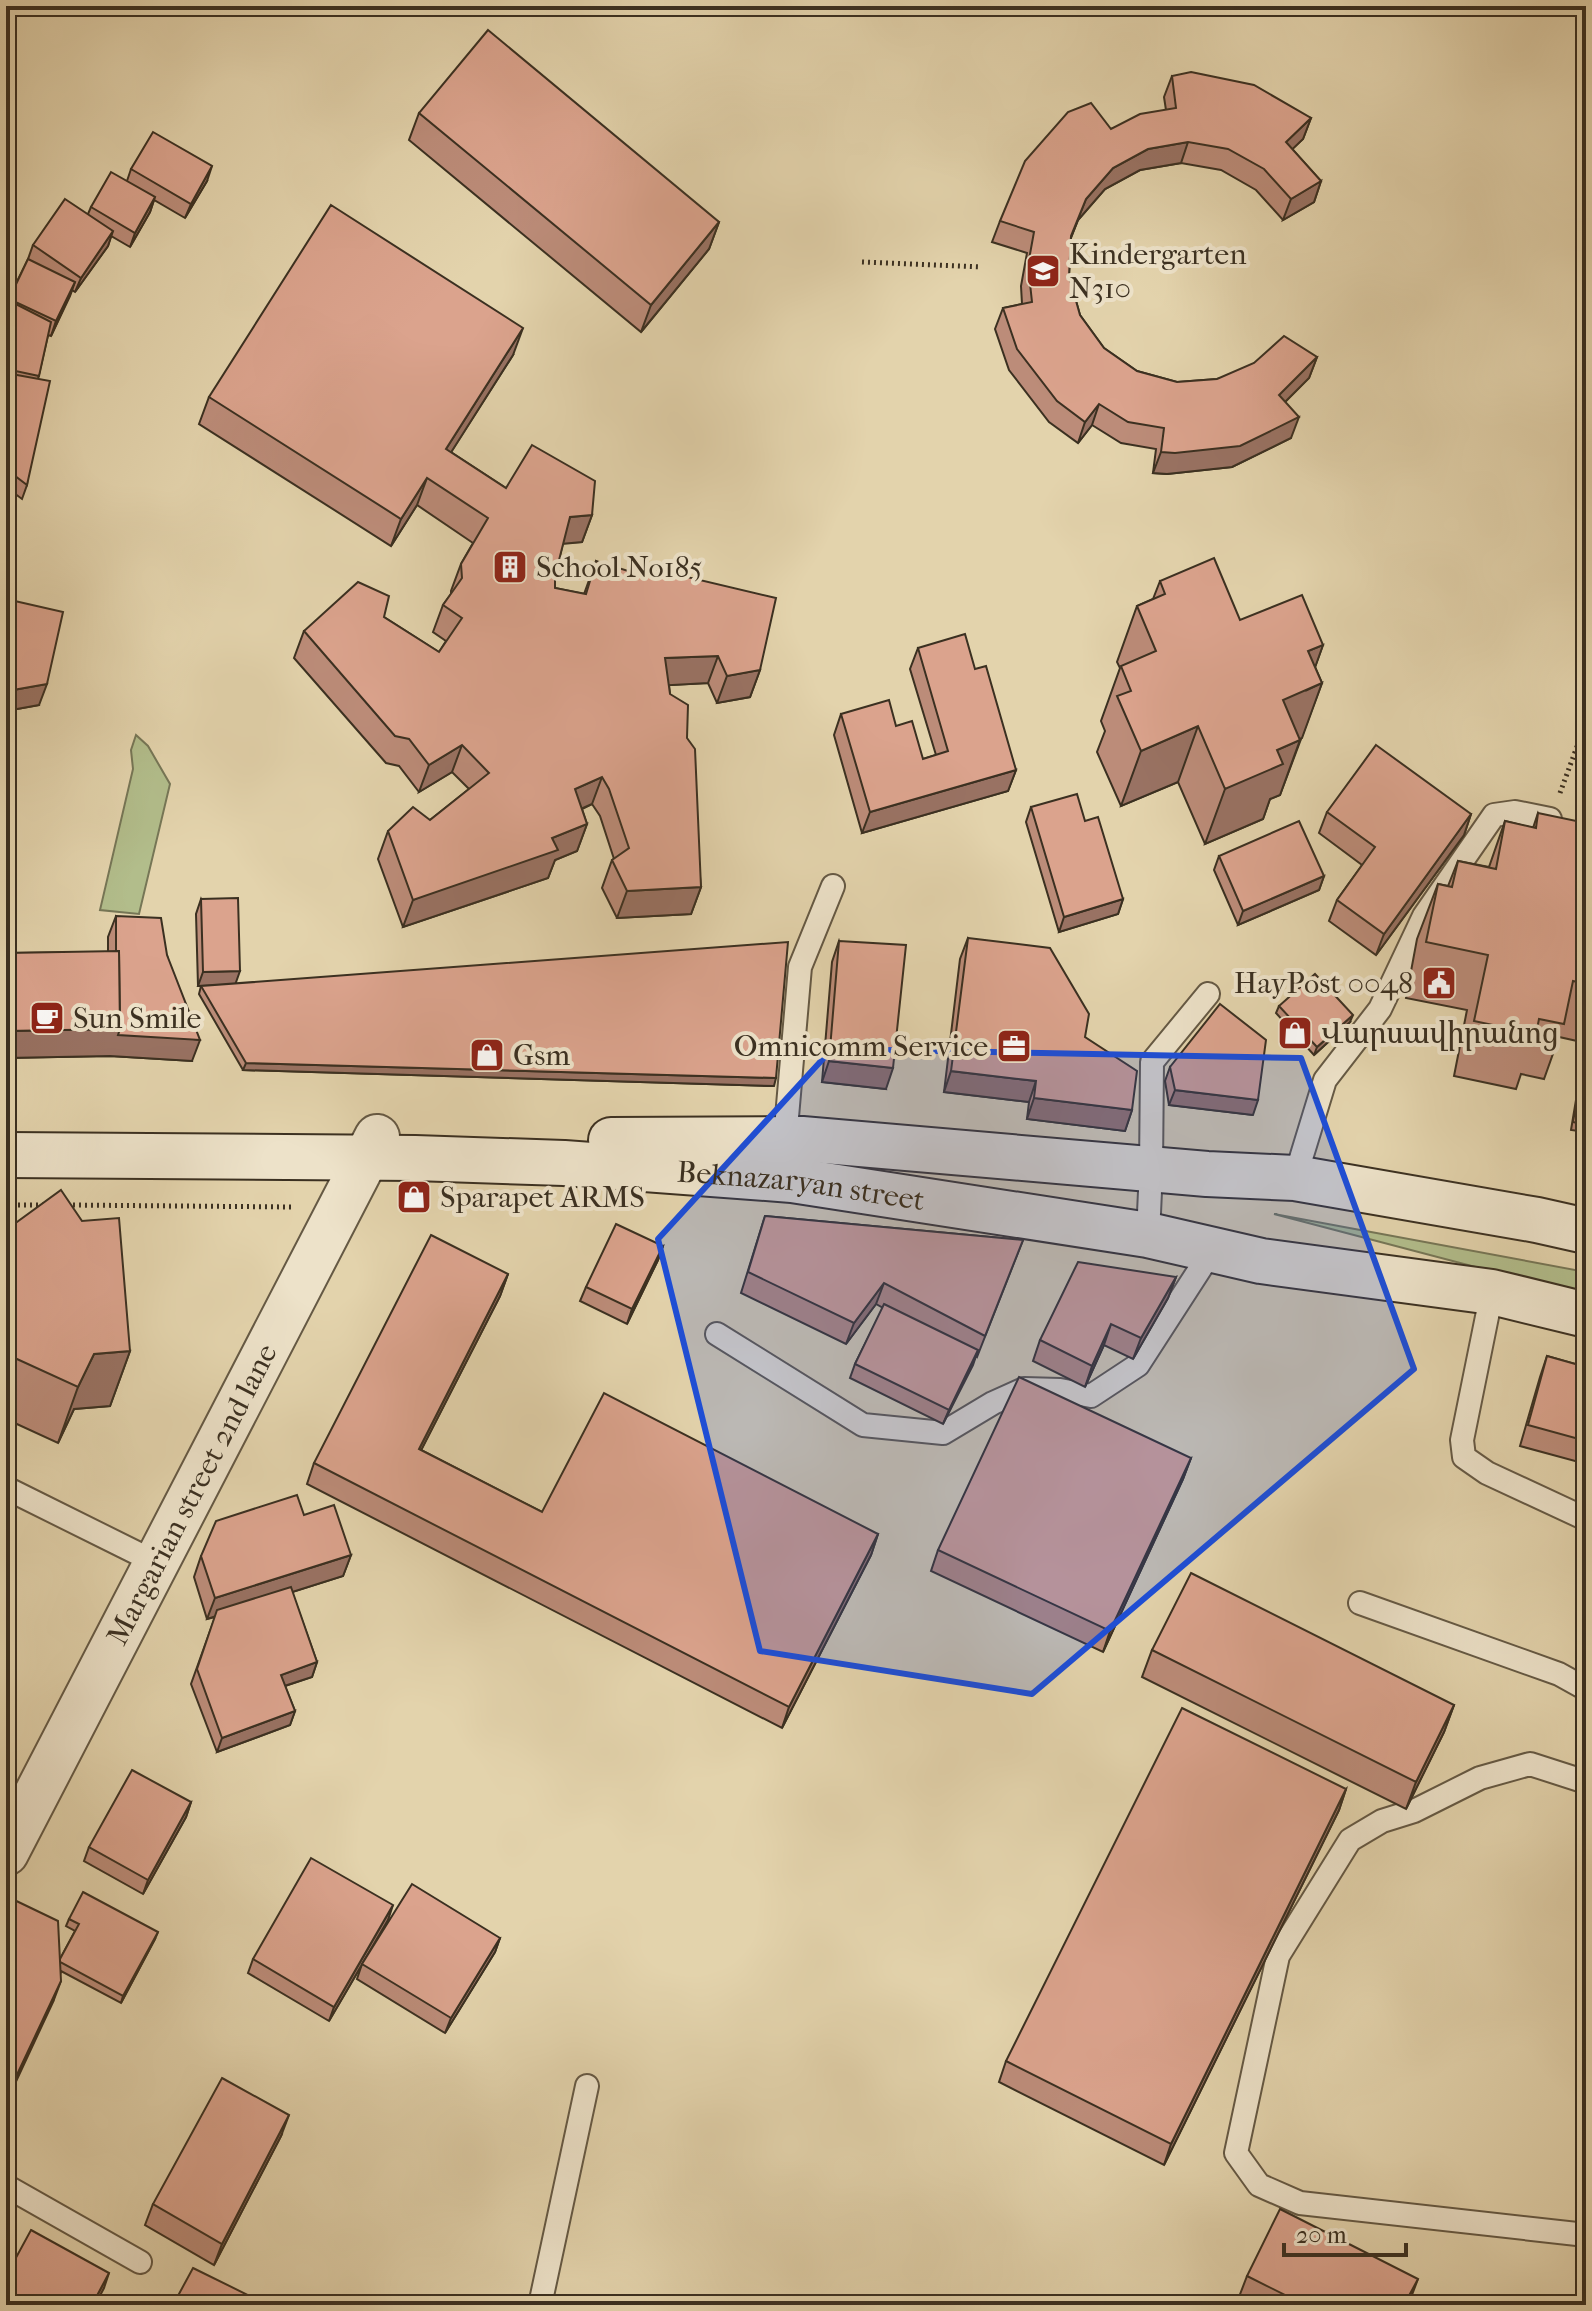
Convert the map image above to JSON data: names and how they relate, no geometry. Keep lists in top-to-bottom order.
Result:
{
  "streets": {
    "street": ["Beknazaryan street", "Margarian street 2nd lane"]
  },
  "crossings": [
    ["Beknazaryan street", "Margarian street 2nd lane"]
  ],
  "places": {
    "school or university": ["Kindergarten N310"],
    "building": ["School No185"],
    "public building": ["HayPost 0048"],
    "cafe": ["Sun Smile"],
    "shop": ["Վարսավիրանոց", "Gsm", "Sparapet ARMS"],
    "office": ["Omnicomm Service"]
  },
  "scale_bar": "20 m"
}
